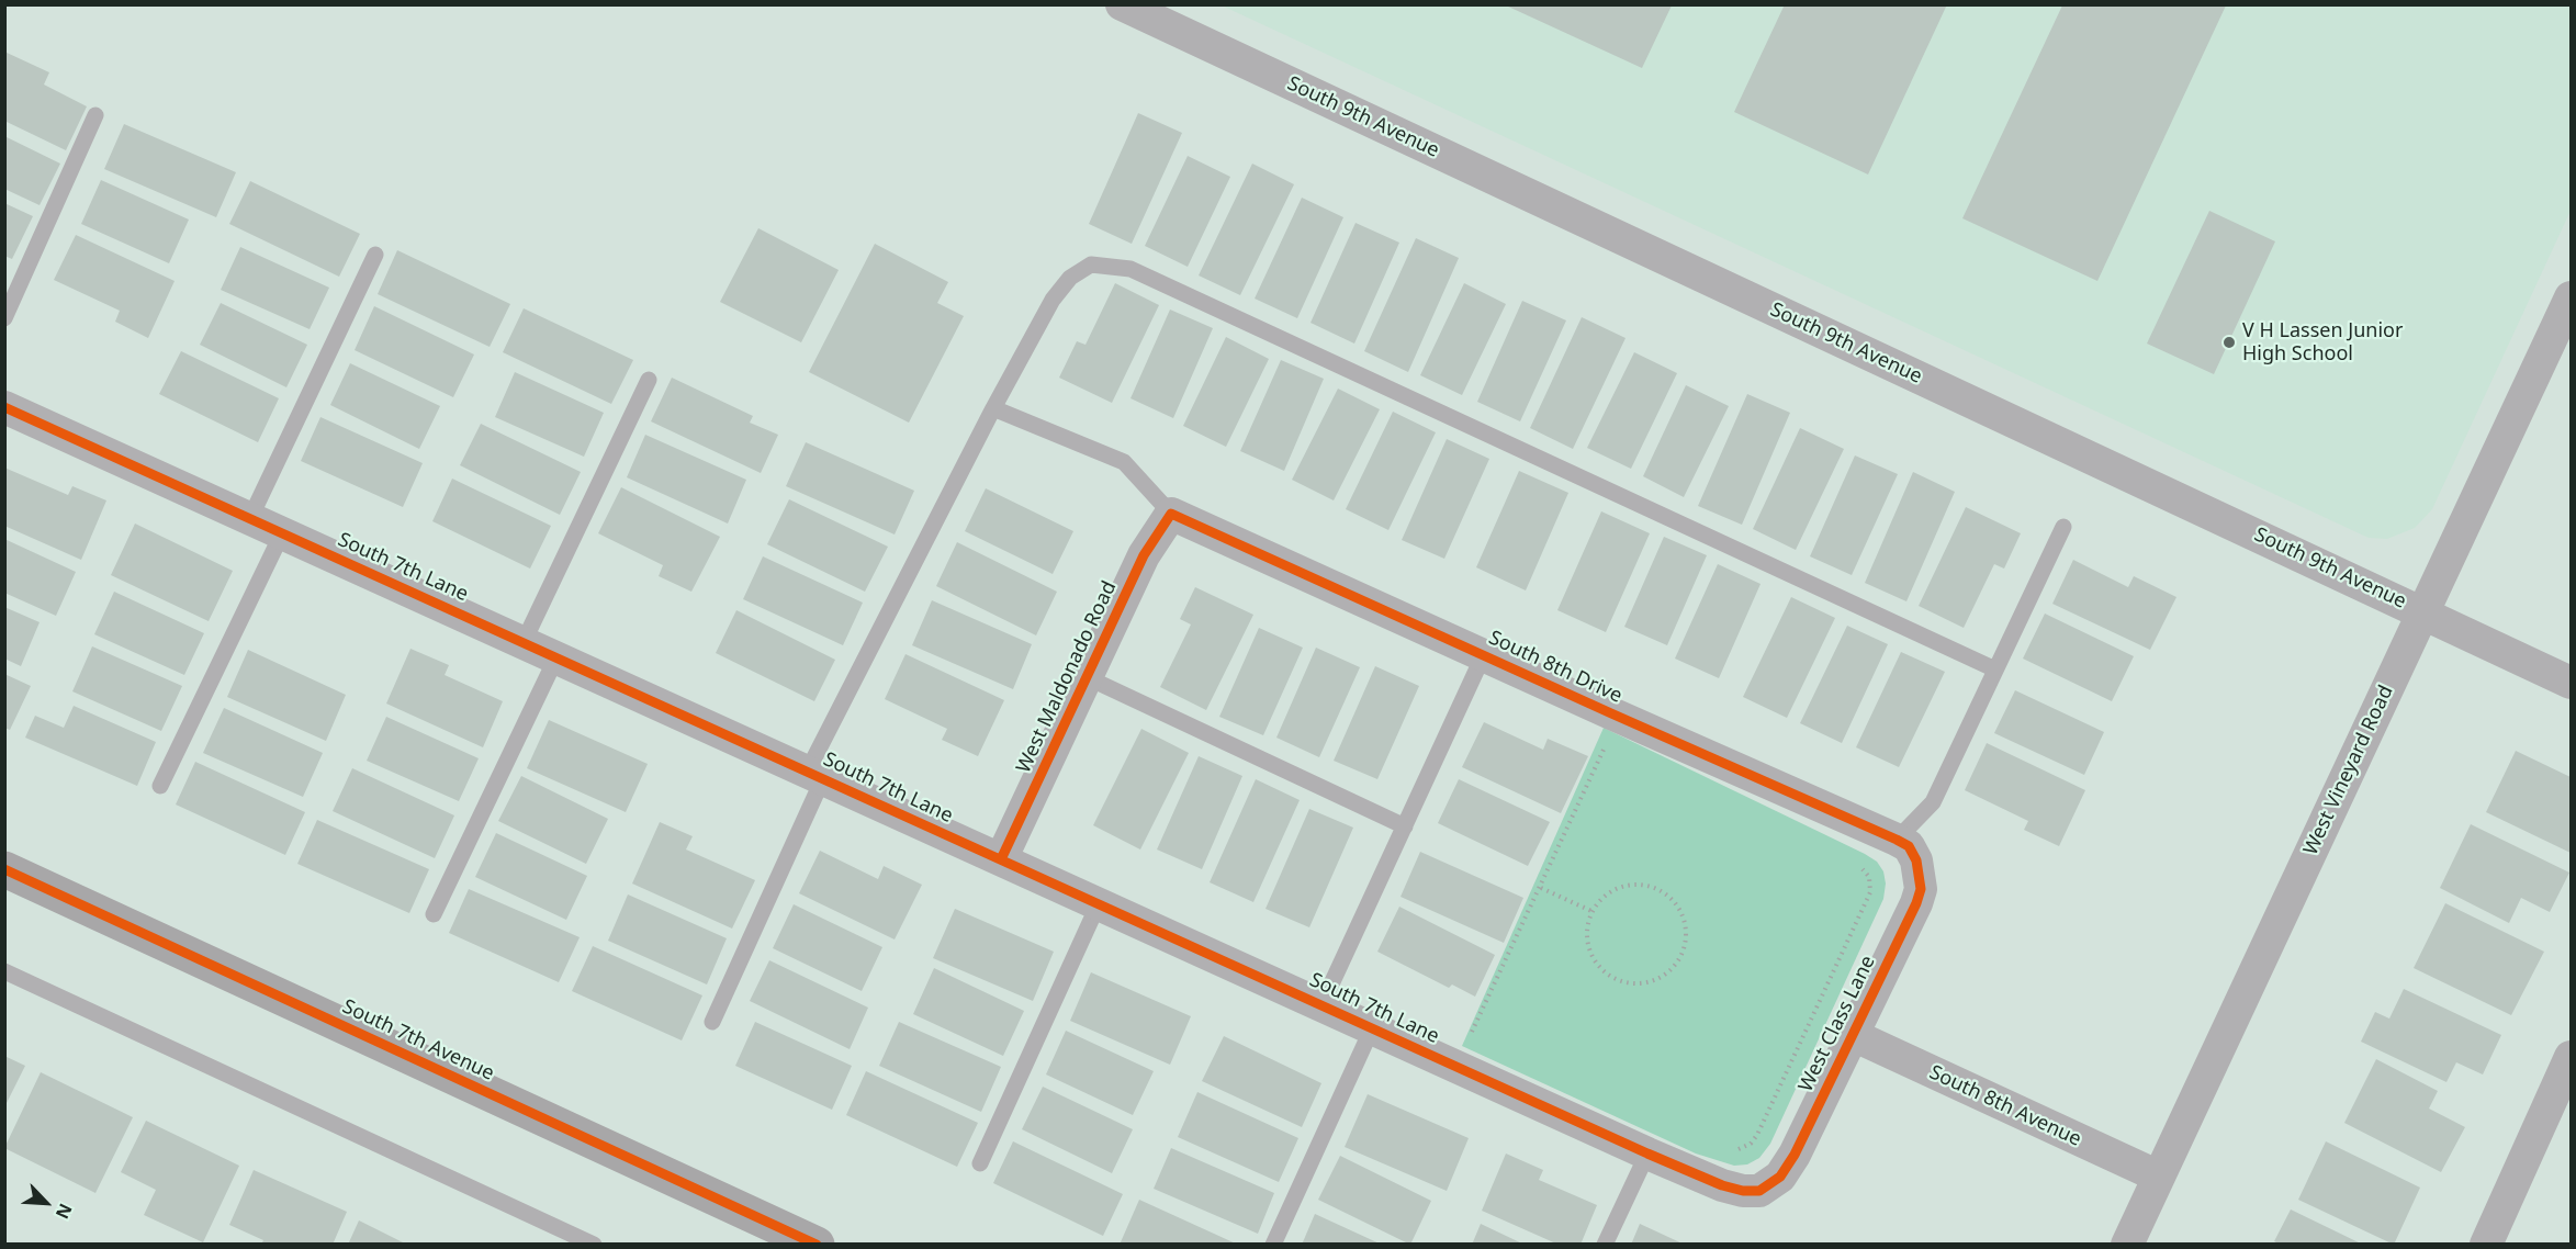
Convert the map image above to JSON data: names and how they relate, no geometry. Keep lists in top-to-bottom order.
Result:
{
  "streets": {
    "main road": ["South 7th Avenue"],
    "street": [
      "South 9th Avenue",
      "South 7th Lane",
      "South 8th Drive",
      "West Maldonado Road",
      "West Vineyard Road",
      "West Class Lane",
      "South 8th Avenue"
    ]
  },
  "crossings": [
    ["South 9th Avenue", "West Vineyard Road"],
    ["South 7th Lane", "West Maldonado Road"],
    ["South 7th Lane", "West Class Lane"],
    ["South 8th Drive", "West Maldonado Road"],
    ["South 8th Drive", "West Class Lane"],
    ["West Vineyard Road", "South 8th Avenue"],
    ["West Class Lane", "South 8th Avenue"]
  ],
  "places": ["V H Lassen Junior High School"],
  "north": "bottom right"
}
